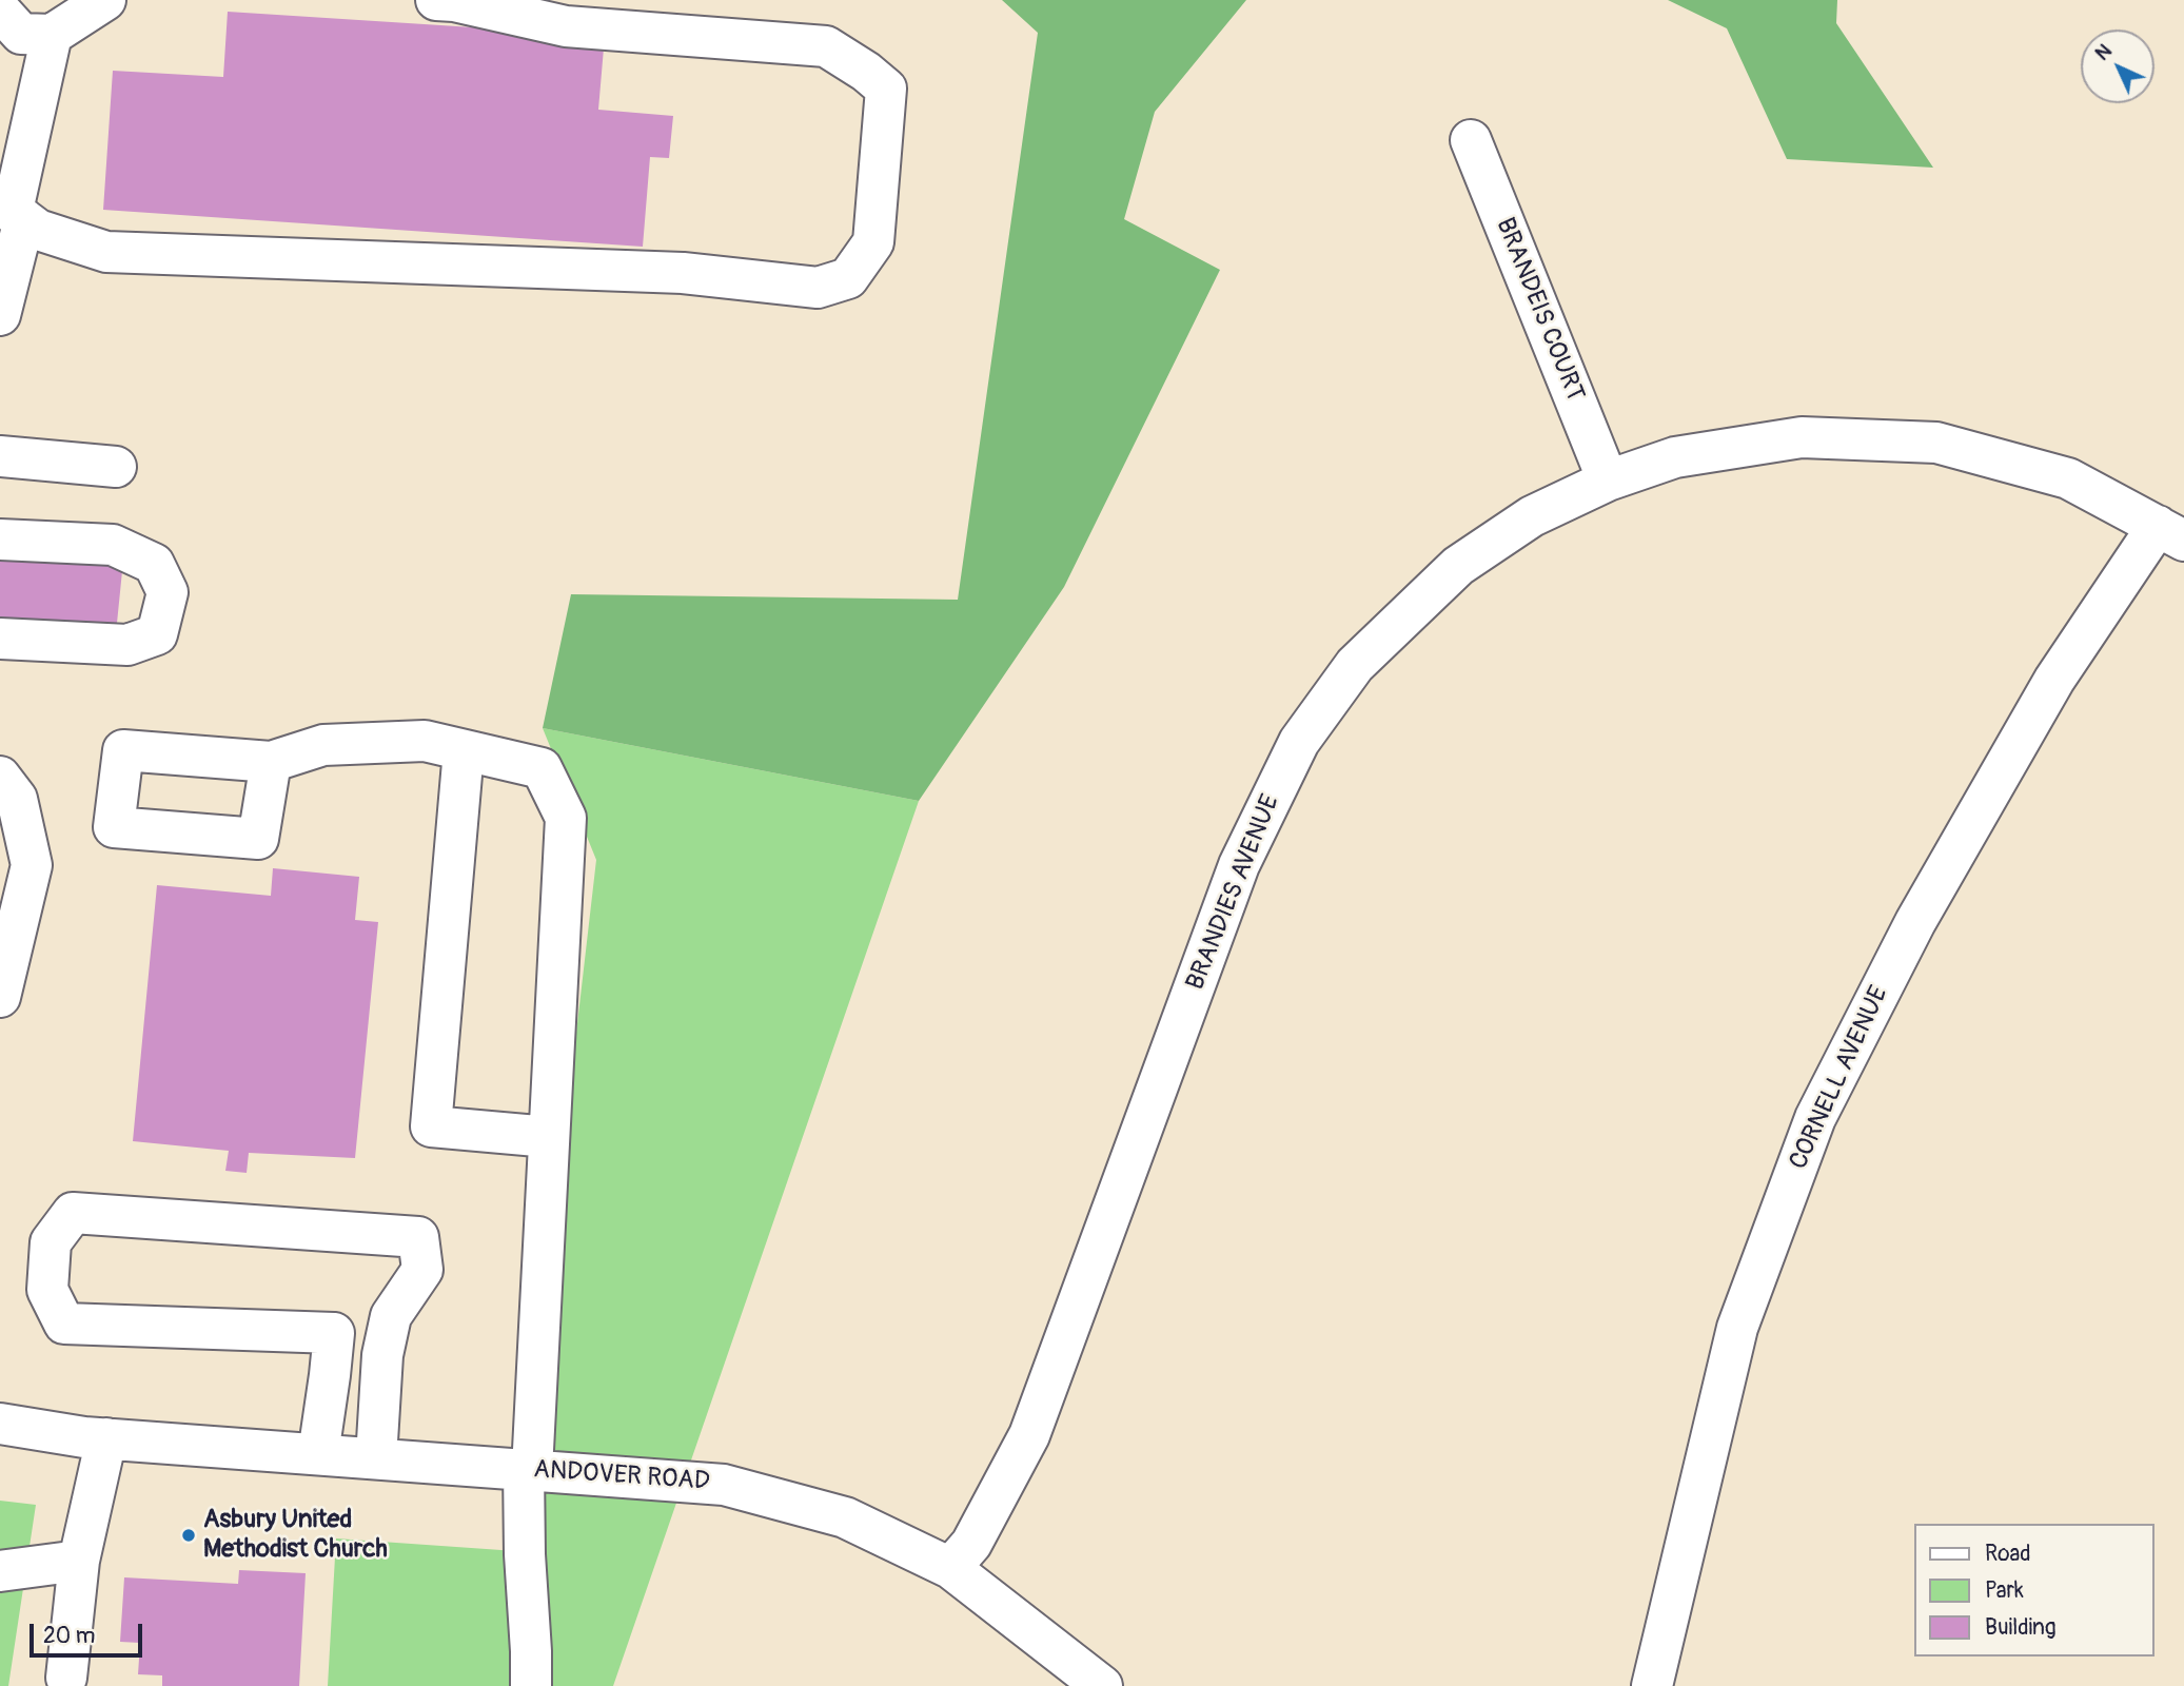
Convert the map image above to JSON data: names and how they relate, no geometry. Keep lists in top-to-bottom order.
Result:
{
  "streets": {
    "main road": [
      "BRANDEIS COURT",
      "BRANDIES AVENUE",
      "CORNELL AVENUE",
      "ANDOVER ROAD"
    ]
  },
  "crossings": [
    ["BRANDEIS COURT", "BRANDIES AVENUE"],
    ["BRANDIES AVENUE", "CORNELL AVENUE"],
    ["BRANDIES AVENUE", "ANDOVER ROAD"]
  ],
  "places": ["Asbury United Methodist Church"],
  "legend": ["Road", "Park", "Building"],
  "scale_bar": "20 m",
  "north": "top left"
}
